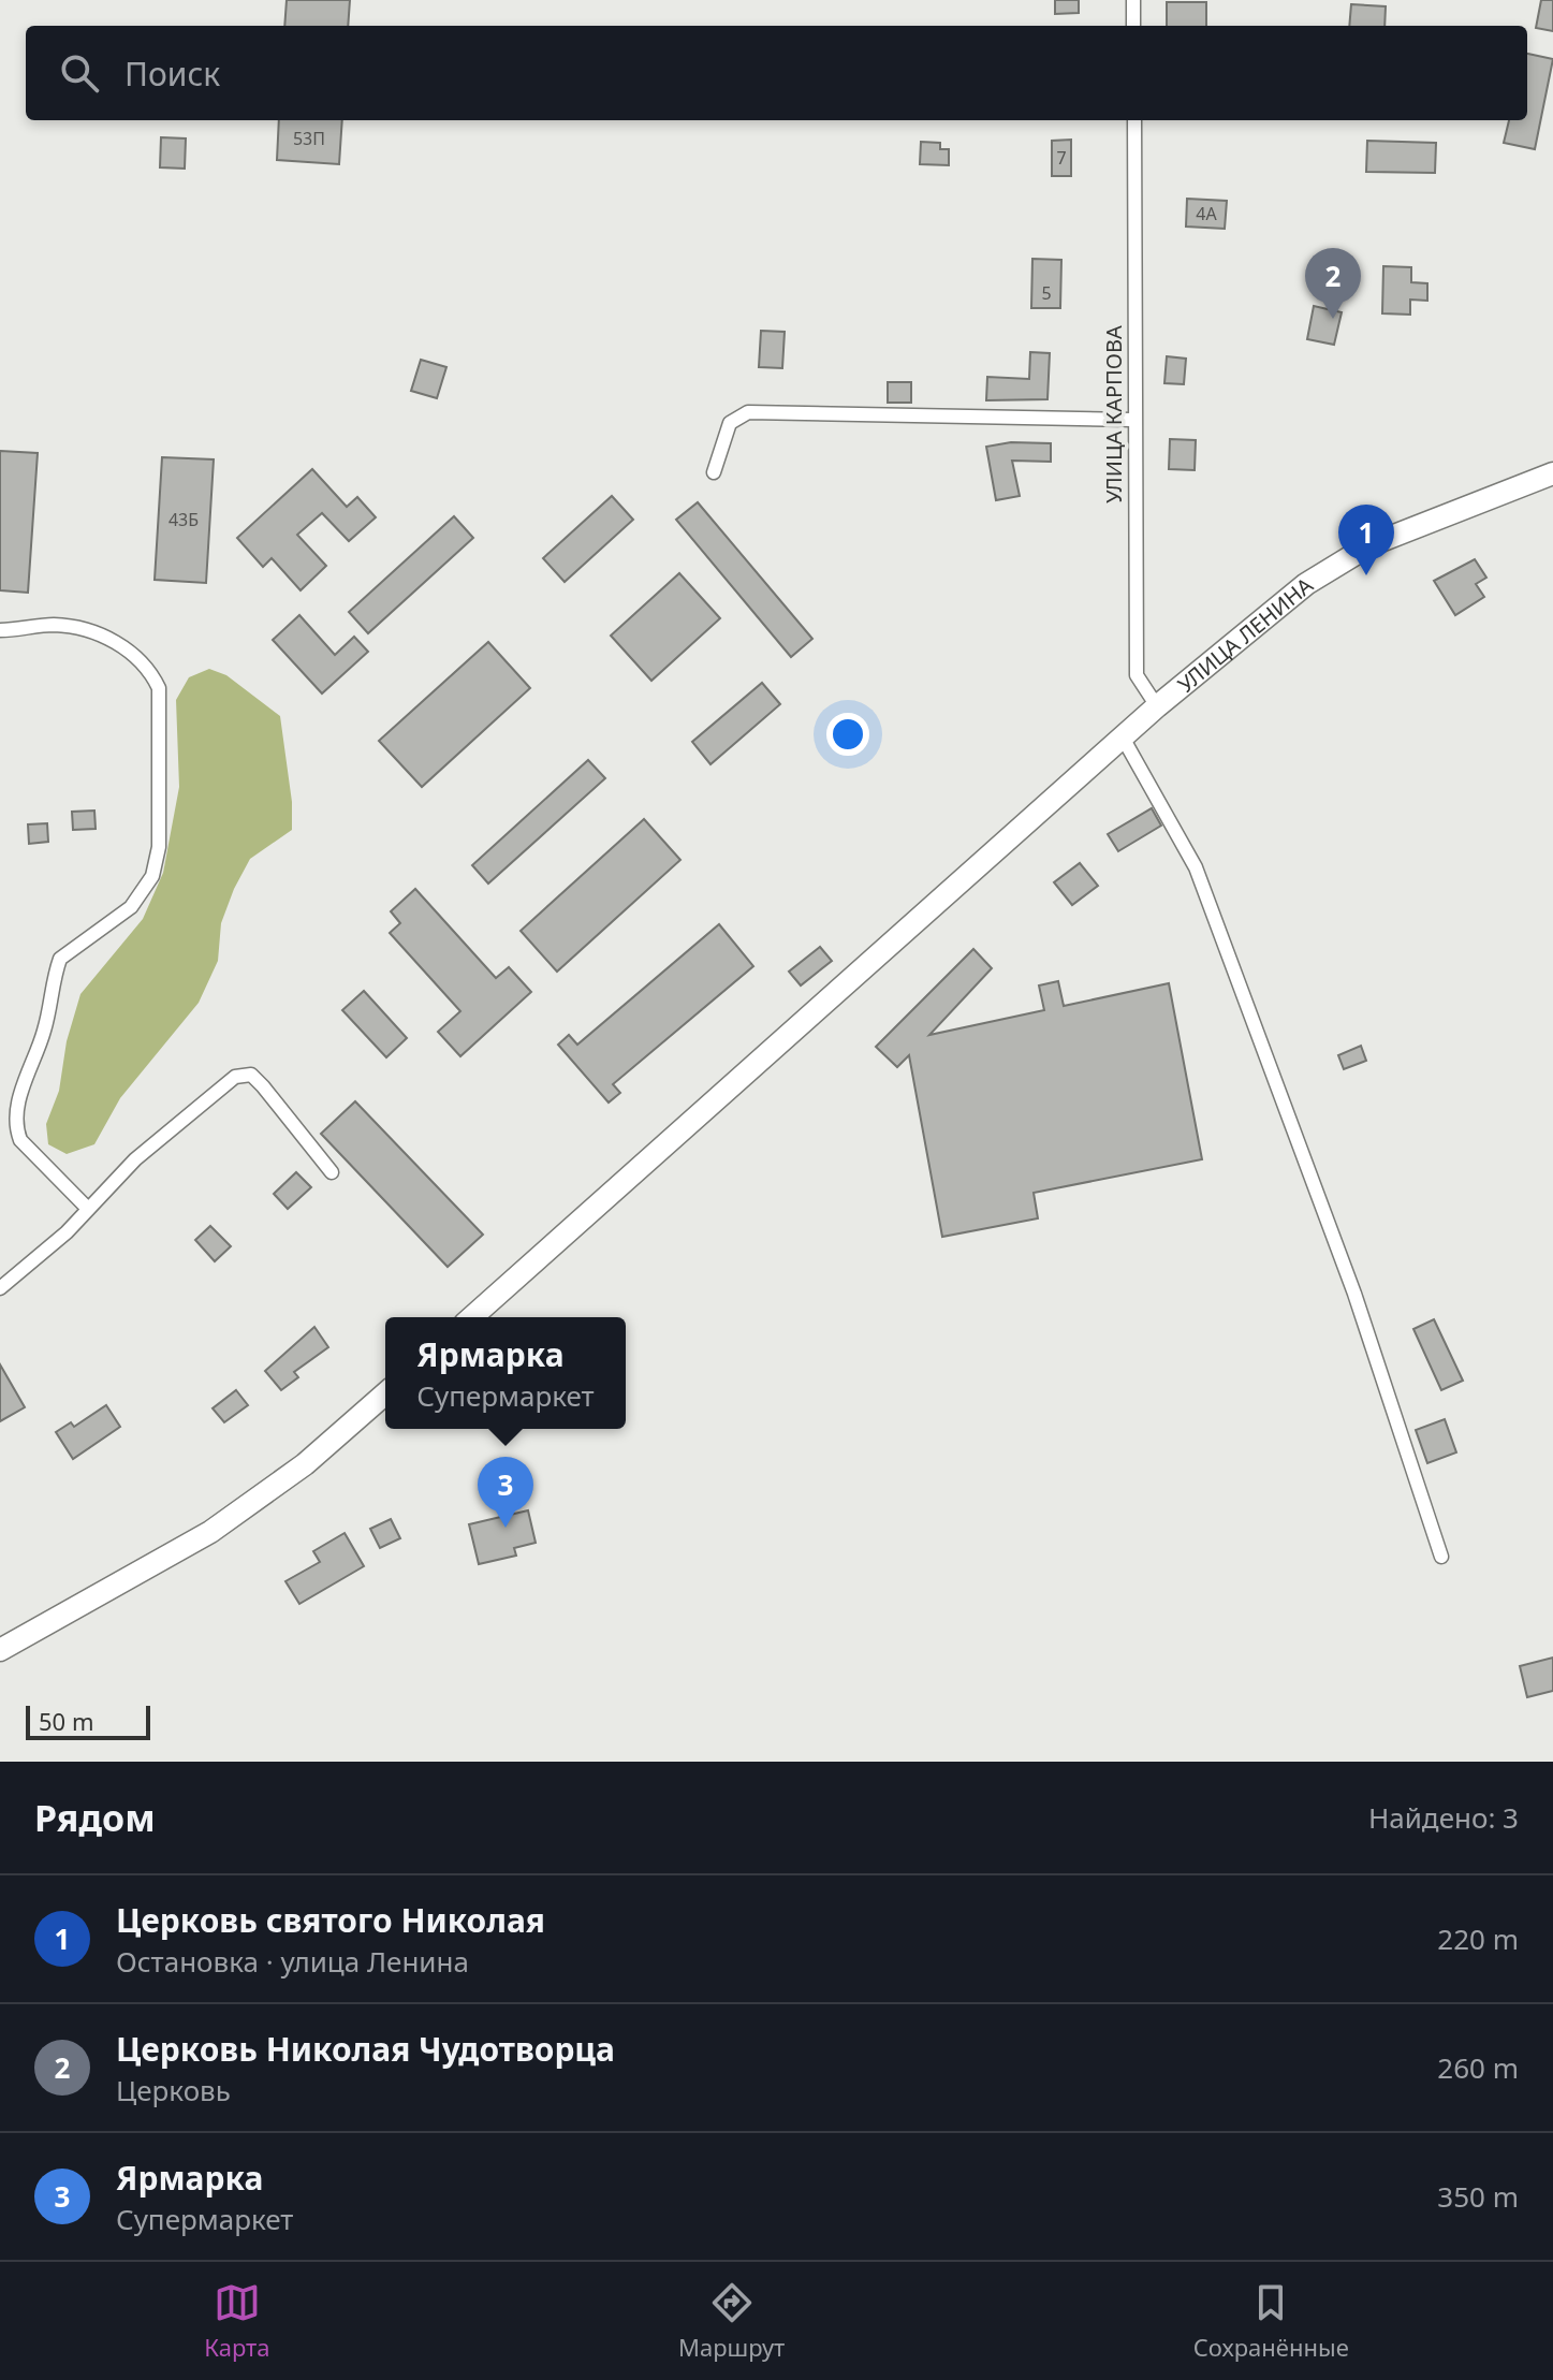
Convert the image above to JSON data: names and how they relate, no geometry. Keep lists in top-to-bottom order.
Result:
{
  "streets": {
    "main road": ["УЛИЦА ЛЕНИНА"],
    "street": ["УЛИЦА КАРПОВА"]
  },
  "crossings": [
    ["УЛИЦА КАРПОВА", "УЛИЦА ЛЕНИНА"]
  ],
  "house_numbers": [
    "53П",
    "7",
    "4А",
    "5",
    "43Б"
  ],
  "scale_bar": "50 m",
  "page": {
    "search": "Поиск",
    "pins": ["2", "1", "3"],
    "popup": ["Ярмарка", "Супермаркет"],
    "scale": "50 m",
    "heading": ["Рядом", "Найдено: 3"],
    "list": [
      {
        "mark": "1",
        "name": "Церковь святого Николая",
        "note": "Остановка · улица Ленина",
        "value": "220 m"
      },
      {
        "mark": "2",
        "name": "Церковь Николая Чудотворца",
        "note": "Церковь",
        "value": "260 m"
      },
      {
        "mark": "3",
        "name": "Ярмарка",
        "note": "Супермаркет",
        "value": "350 m"
      }
    ],
    "nav": ["Карта", "Маршрут", "Сохранённые"]
  }
}
